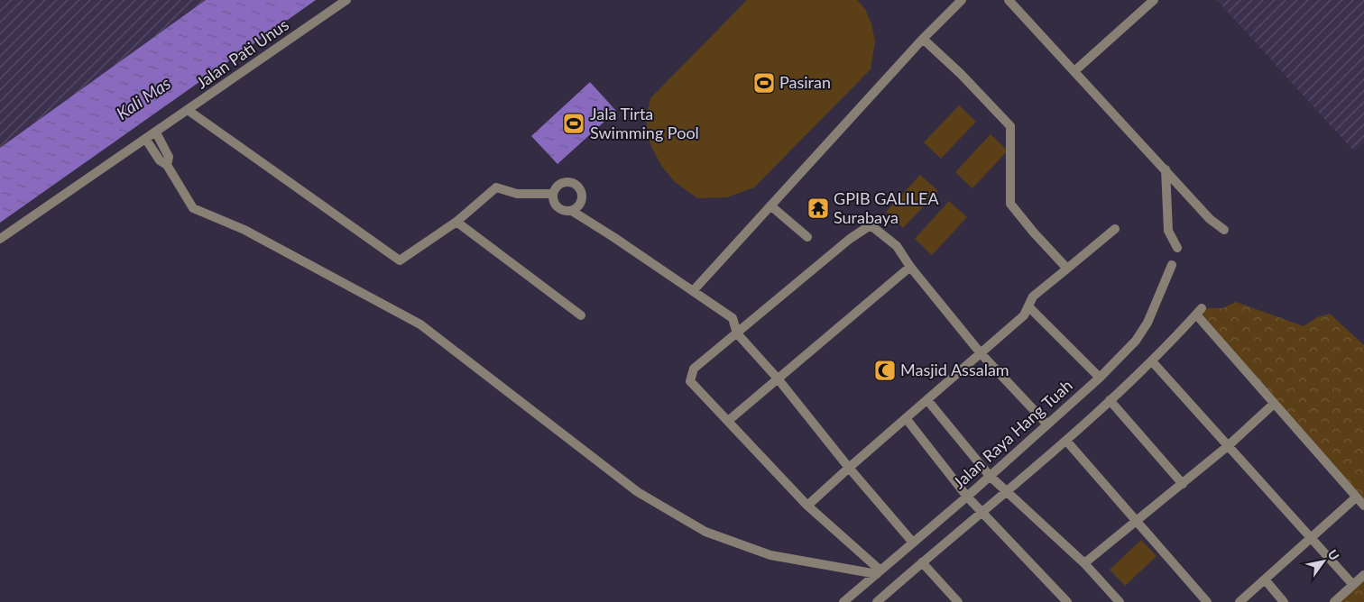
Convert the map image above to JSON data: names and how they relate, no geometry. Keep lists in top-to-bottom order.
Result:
{
  "streets": {
    "street": ["Jalan Pati Unus", "Jalan Raya Hang Tuah"]
  },
  "water": ["Kali Mas"],
  "places": {
    "sports": ["Pasiran", "Jala Tirta Swimming Pool"],
    "temple": ["GPIB GALILEA Surabaya"],
    "mosque": ["Masjid Assalam"]
  },
  "north": "top right"
}
